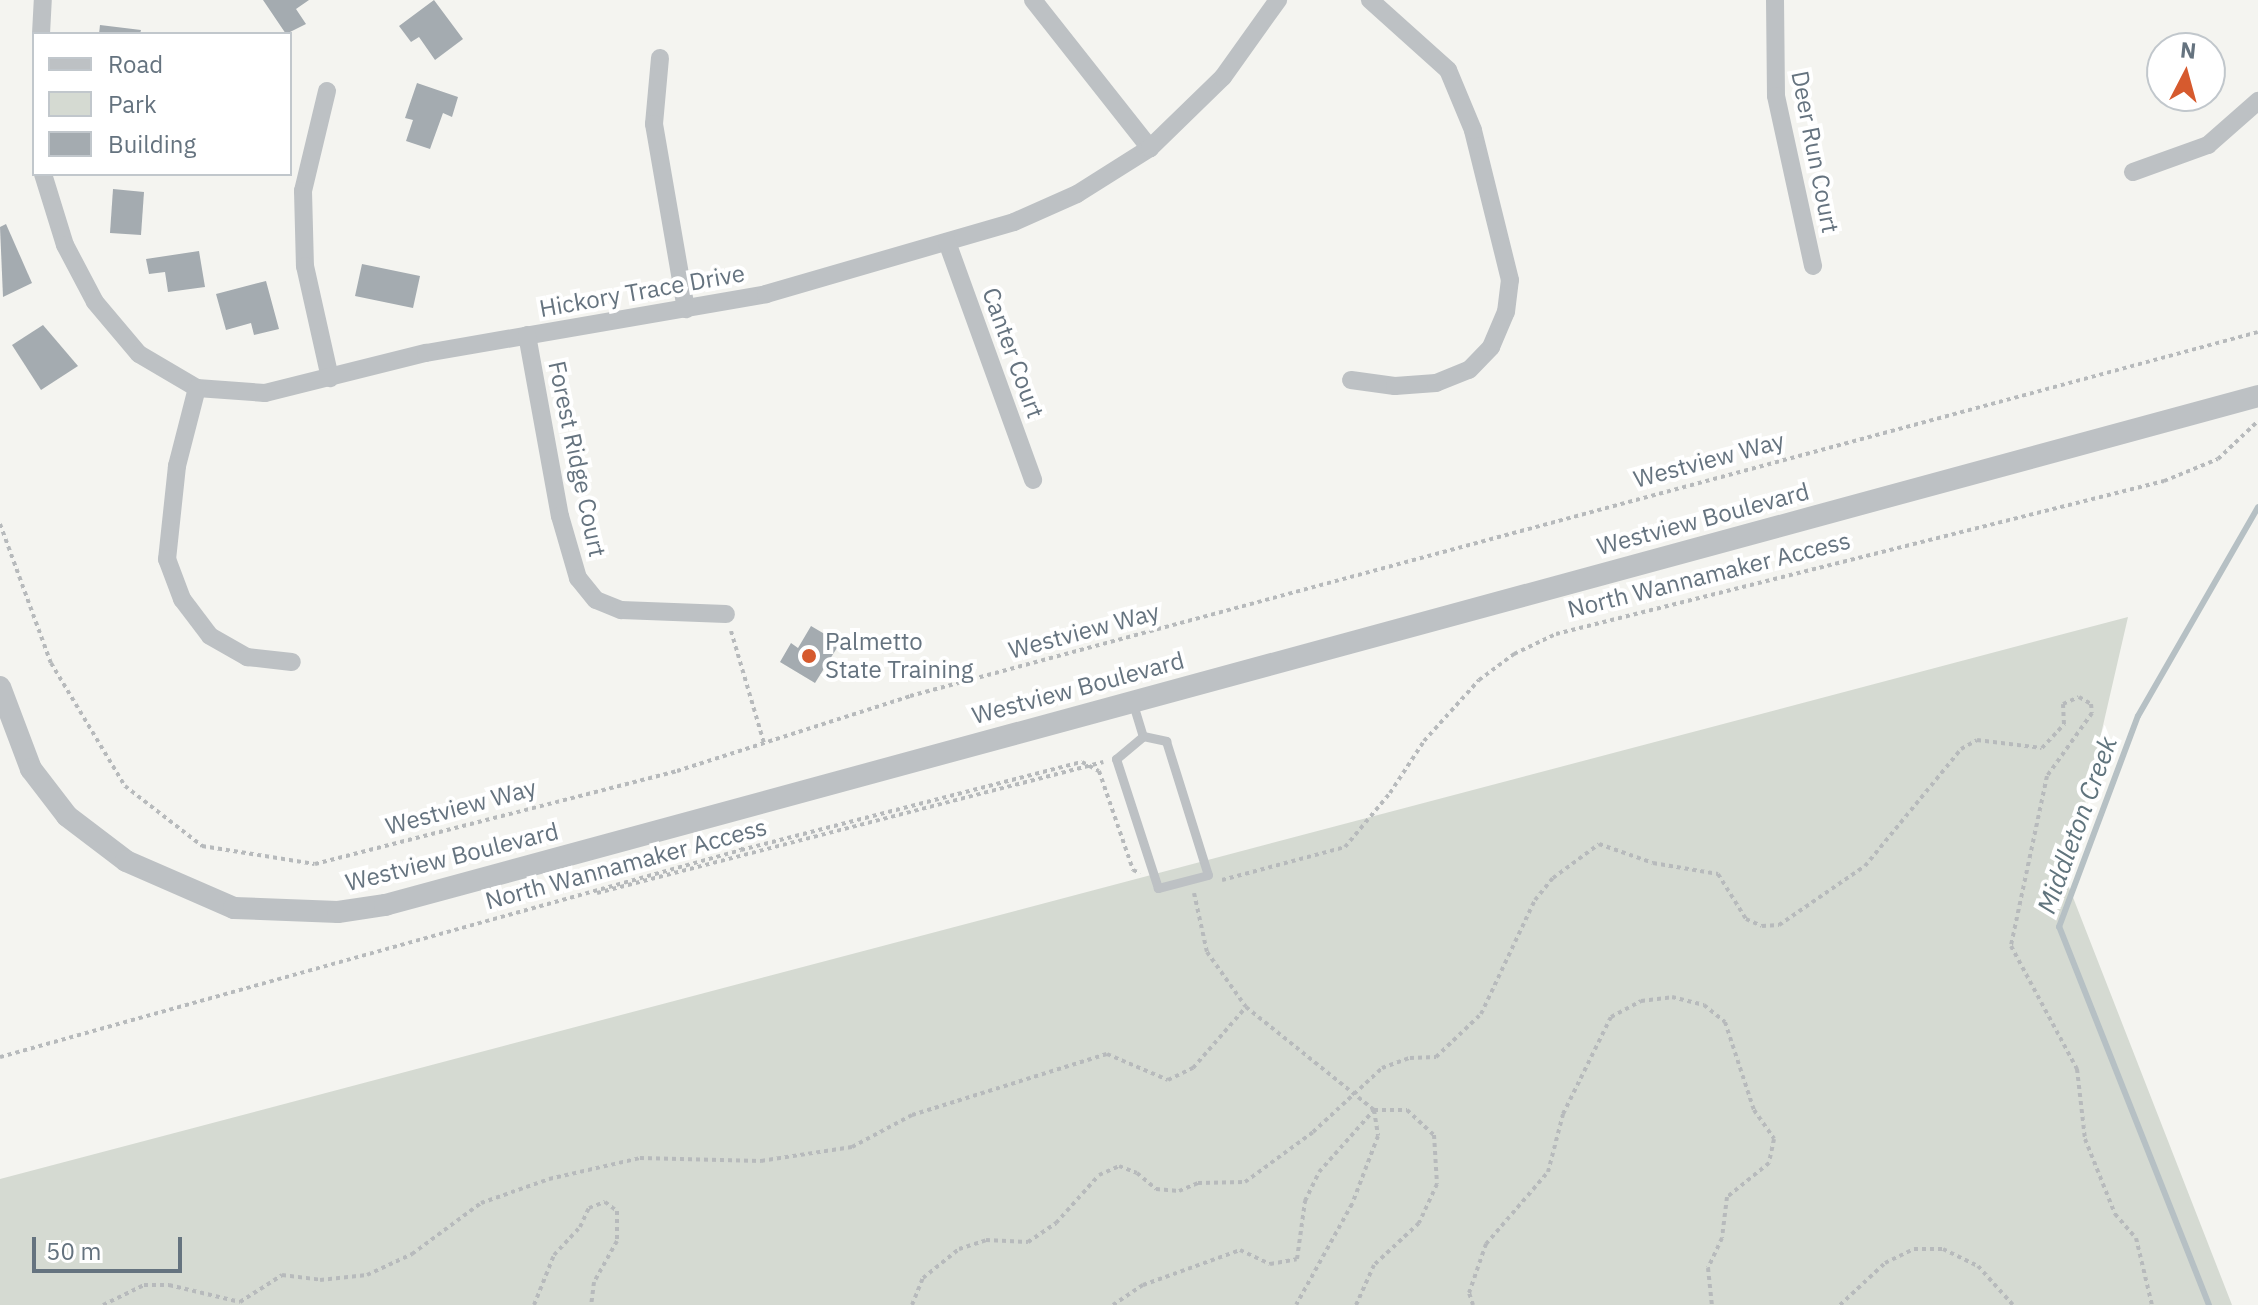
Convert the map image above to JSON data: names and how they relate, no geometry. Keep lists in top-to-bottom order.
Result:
{
  "streets": {
    "street": [
      "Deer Run Court",
      "Hickory Trace Drive",
      "Canter Court",
      "Forest Ridge Court",
      "Westview Boulevard"
    ],
    "path": ["Westview Way", "North Wannamaker Access"]
  },
  "crossings": [
    ["Hickory Trace Drive", "Canter Court"],
    ["Hickory Trace Drive", "Forest Ridge Court"]
  ],
  "water": ["Middleton Creek"],
  "places": ["Palmetto State Training"],
  "legend": ["Road", "Park", "Building"],
  "scale_bar": "50 m",
  "north": "top"
}
